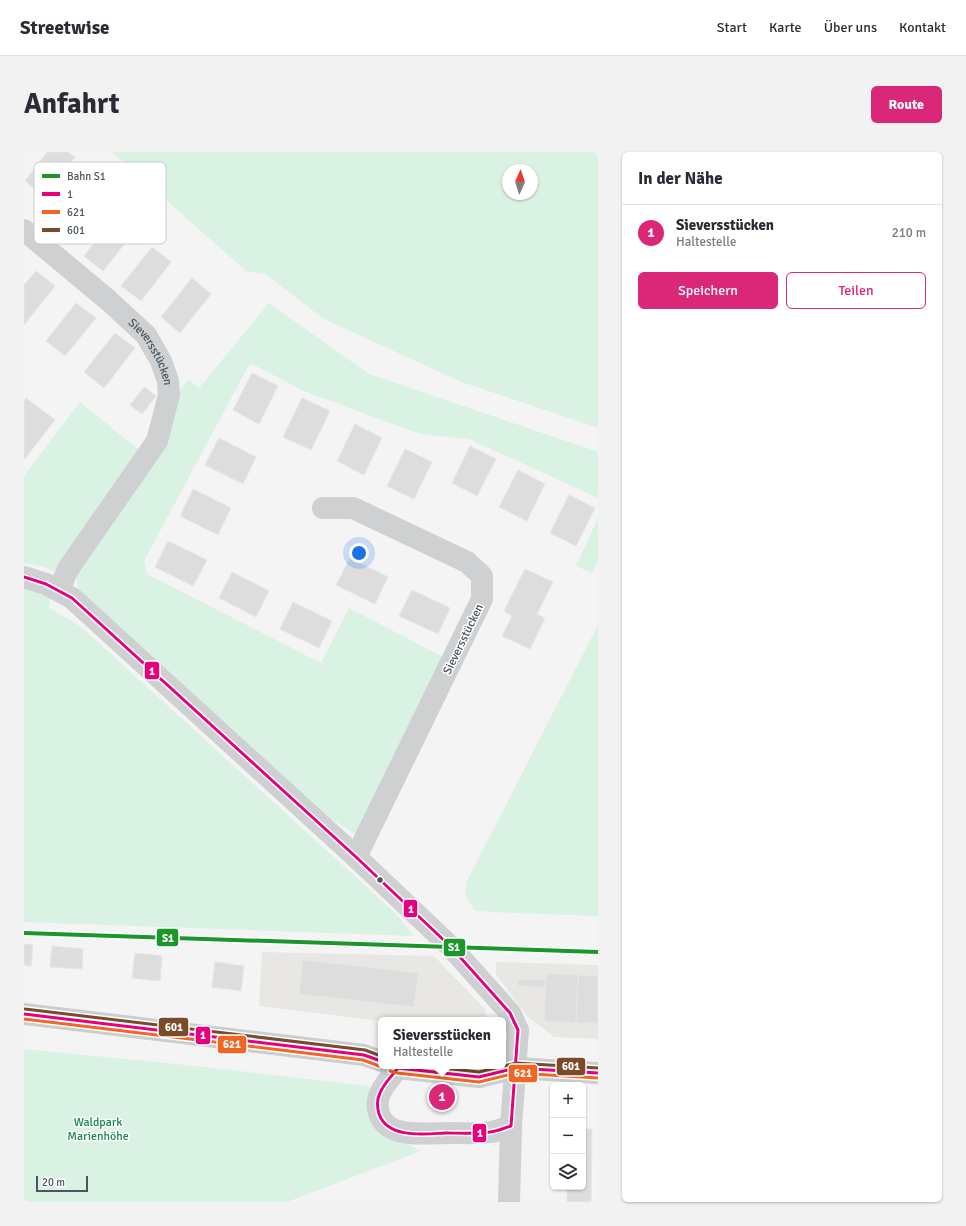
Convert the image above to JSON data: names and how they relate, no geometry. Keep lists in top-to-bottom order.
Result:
{
  "streets": {
    "street": ["Sieversstücken"]
  },
  "parks": ["Waldpark Marienhöhe"],
  "lines": [
    "transit line 1",
    "rail line S1",
    "transit line 601",
    "transit line 621"
  ],
  "legend": [
    "Bahn S1",
    "1",
    "621",
    "601"
  ],
  "scale_bar": "20 m",
  "north": "top",
  "page": {
    "header": "Streetwise",
    "nav": [
      "Start",
      "Karte",
      "Über uns",
      "Kontakt"
    ],
    "buttons": [
      "Route",
      ["Speichern", "Teilen"]
    ],
    "title": "Anfahrt",
    "heading": "In der Nähe",
    "list": [
      {
        "mark": "1",
        "name": "Sieversstücken",
        "note": "Haltestelle",
        "value": "210 m"
      }
    ],
    "popup": ["Sieversstücken", "Haltestelle"],
    "map_buttons": ["+", "−"],
    "pins": "1",
    "scale": "20 m"
  }
}
